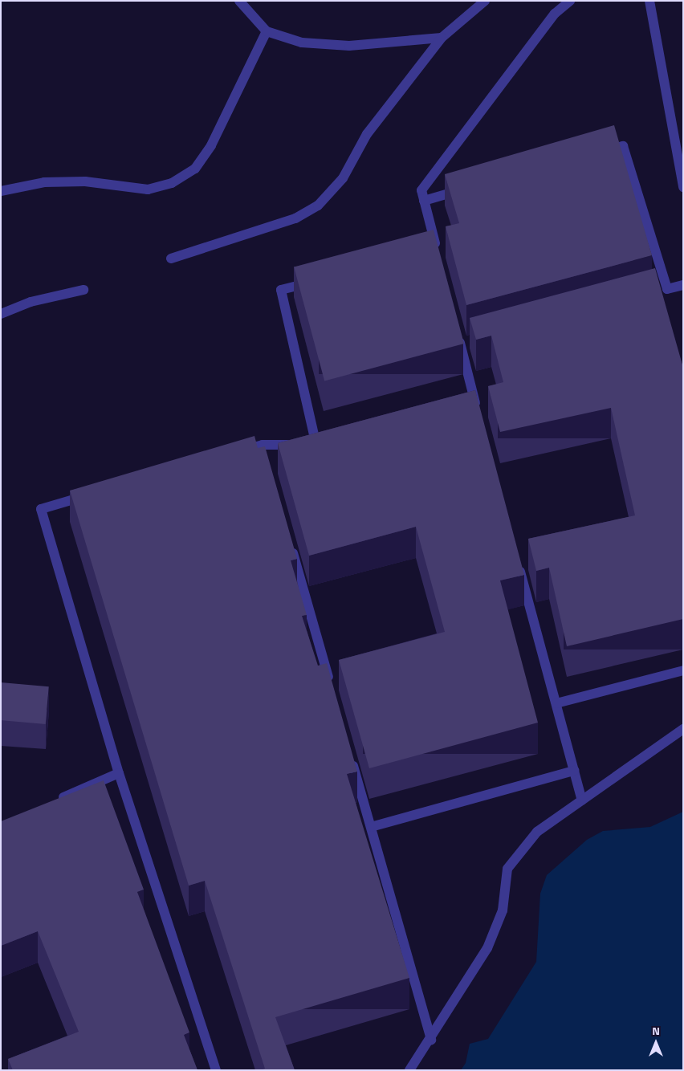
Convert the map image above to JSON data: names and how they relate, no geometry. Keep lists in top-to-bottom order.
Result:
{
  "north": "top"
}
